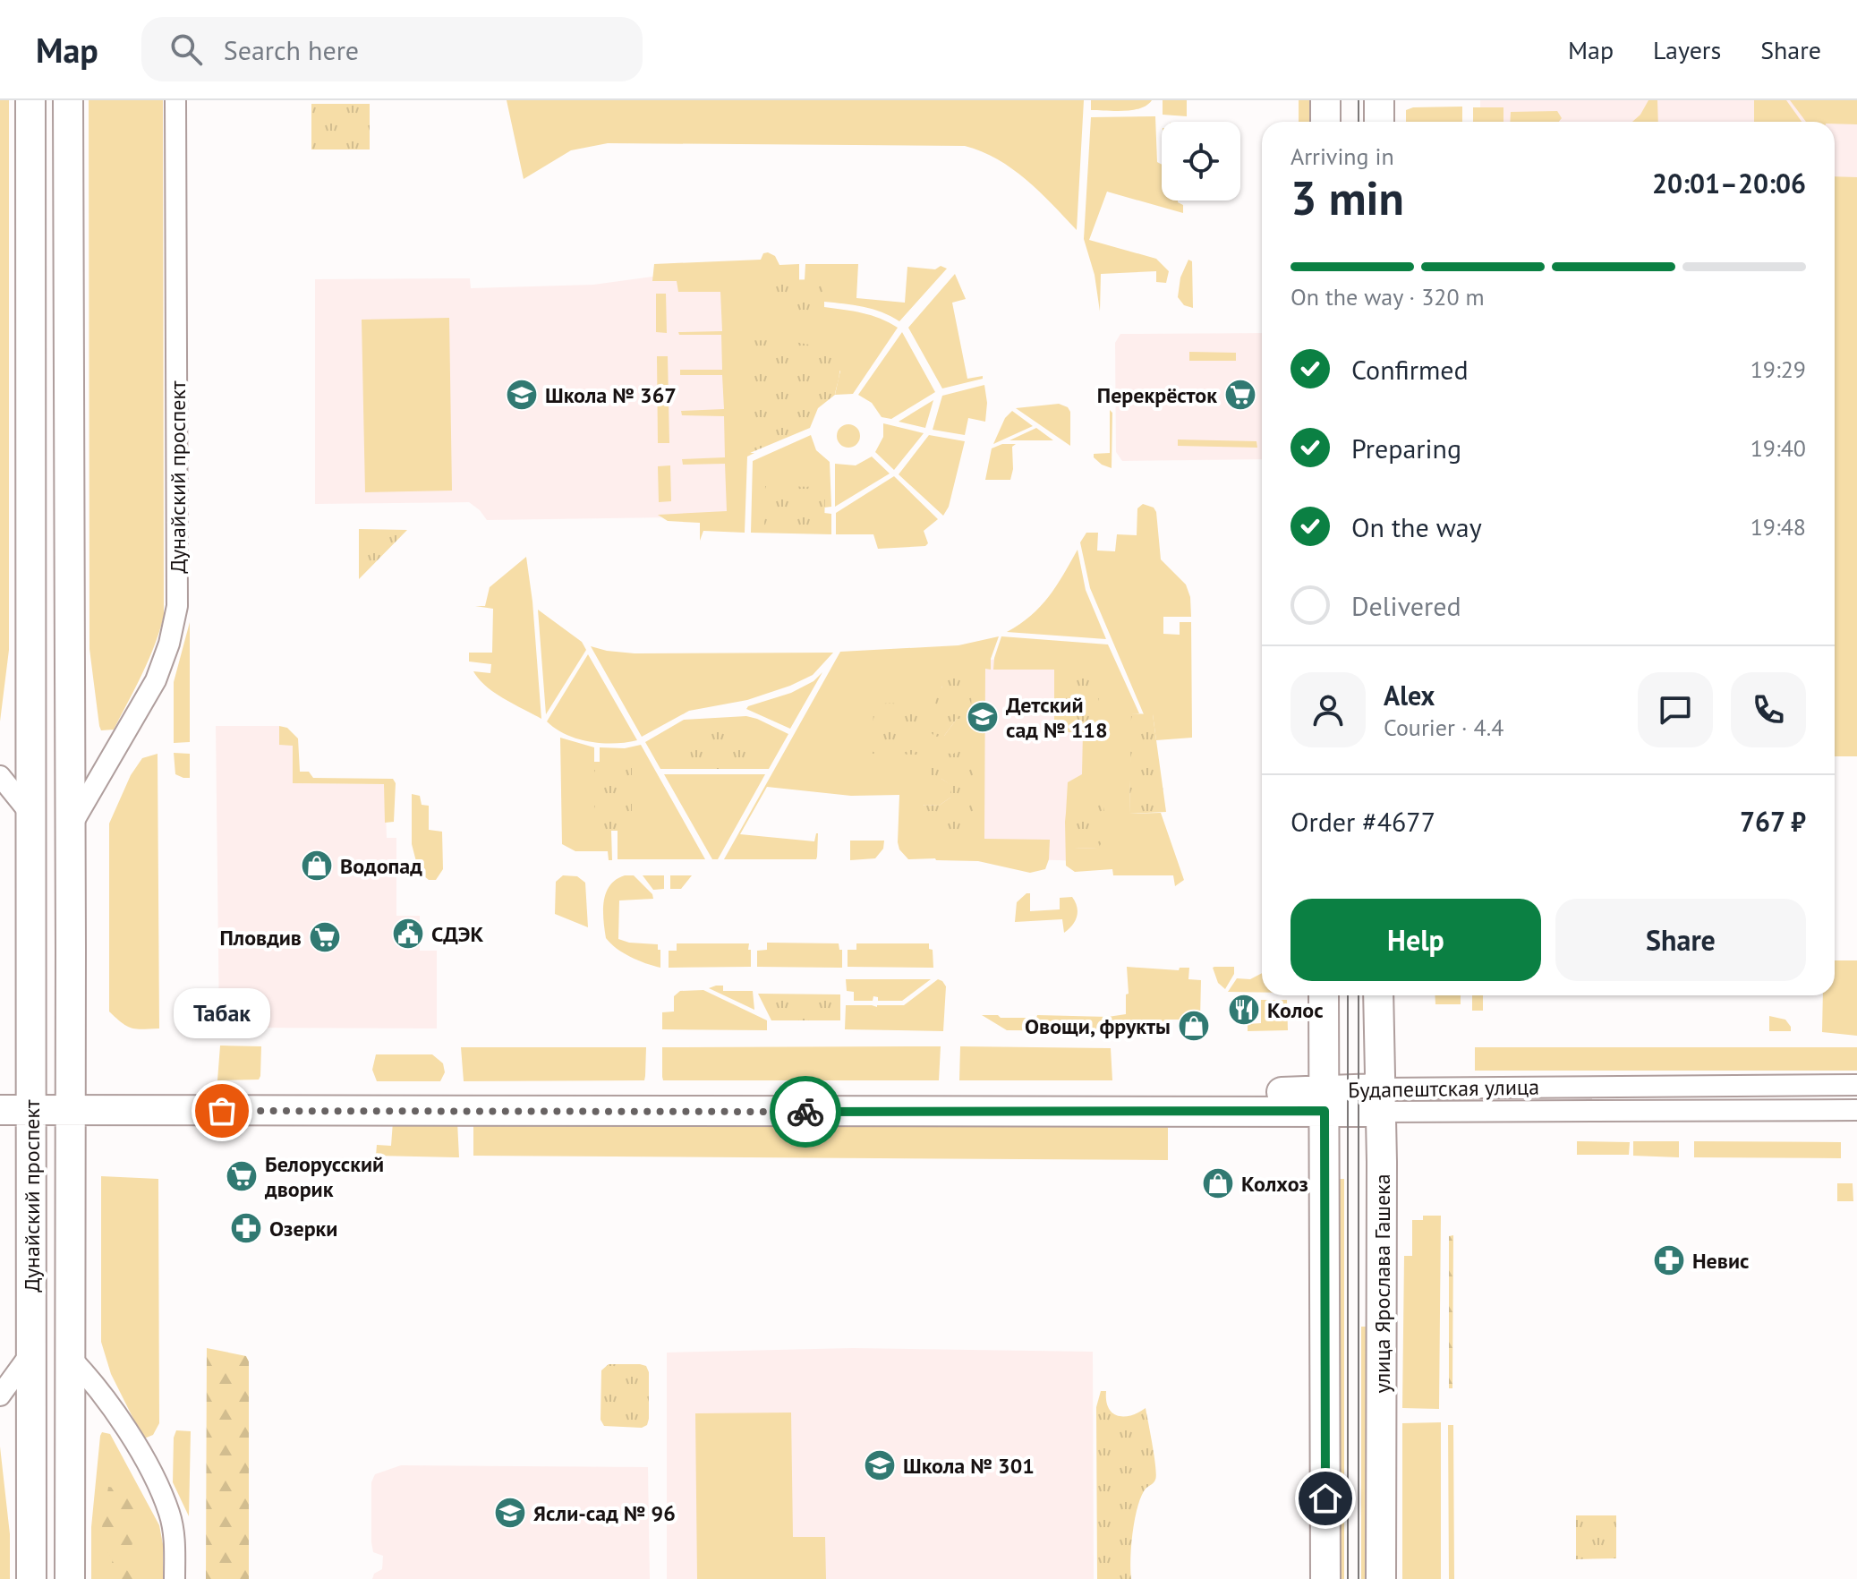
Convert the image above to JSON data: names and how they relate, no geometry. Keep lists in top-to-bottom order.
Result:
{
  "streets": {
    "main road": ["Дунайский проспект", "Будапештская улица", "улица Ярослава Гашека"]
  },
  "crossings": [
    ["Дунайский проспект", "Будапештская улица"],
    ["Будапештская улица", "улица Ярослава Гашека"]
  ],
  "places": {
    "school or university": [
      "Школа № 367",
      "Детский сад № 118",
      "Школа № 301",
      "Ясли-сад № 96"
    ],
    "supermarket": ["Перекрёсток", "Пловдив", "Белорусский дворик"],
    "shop": ["Водопад", "Овощи, фрукты", "Колхоз"],
    "public building": ["СДЭК"],
    "restaurant": ["Колос"],
    "other": ["Табак"],
    "pharmacy": ["Озерки", "Невис"]
  },
  "page": {
    "header": "Map",
    "search": "Search here",
    "nav": ["Map", "Layers", "Share"],
    "heading": ["3 min", "Arriving in", "20:01–20:06"],
    "panel": [
      "Alex",
      "Courier · 4.4",
      "Order #4677",
      "767 ₽"
    ],
    "bar": "On the way · 320 m",
    "list": [
      ["Confirmed", "19:29"],
      ["Preparing", "19:40"],
      ["On the way", "19:48"],
      "Delivered"
    ],
    "buttons": ["Help", "Share"],
    "bubble": "Табак"
  }
}
